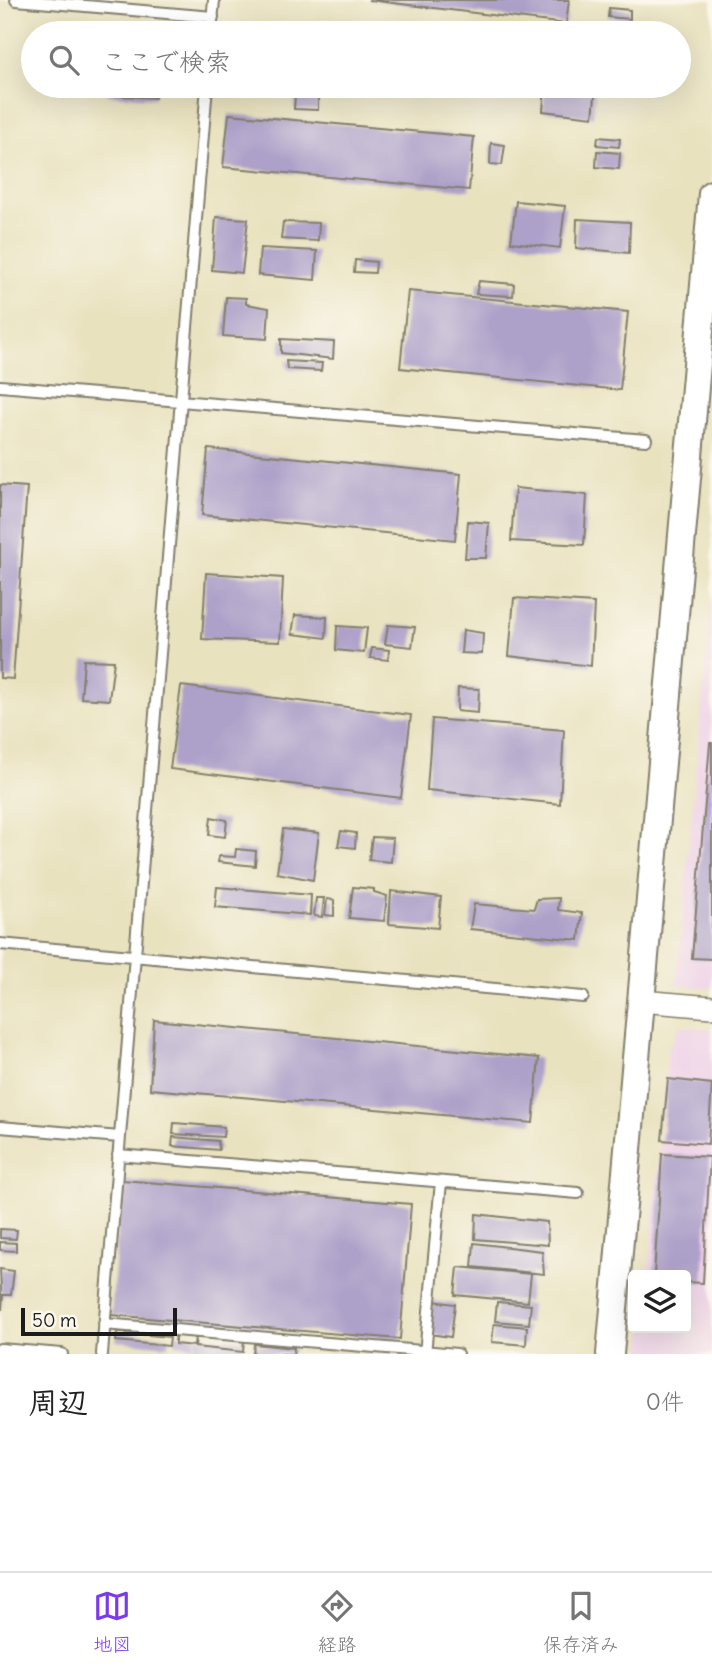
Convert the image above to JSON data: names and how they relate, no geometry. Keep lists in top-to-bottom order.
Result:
{
  "scale_bar": "50 m",
  "page": {
    "search": "ここで検索",
    "scale": "50 m",
    "heading": ["周辺", "0件"],
    "nav": ["地図", "経路", "保存済み"]
  }
}
